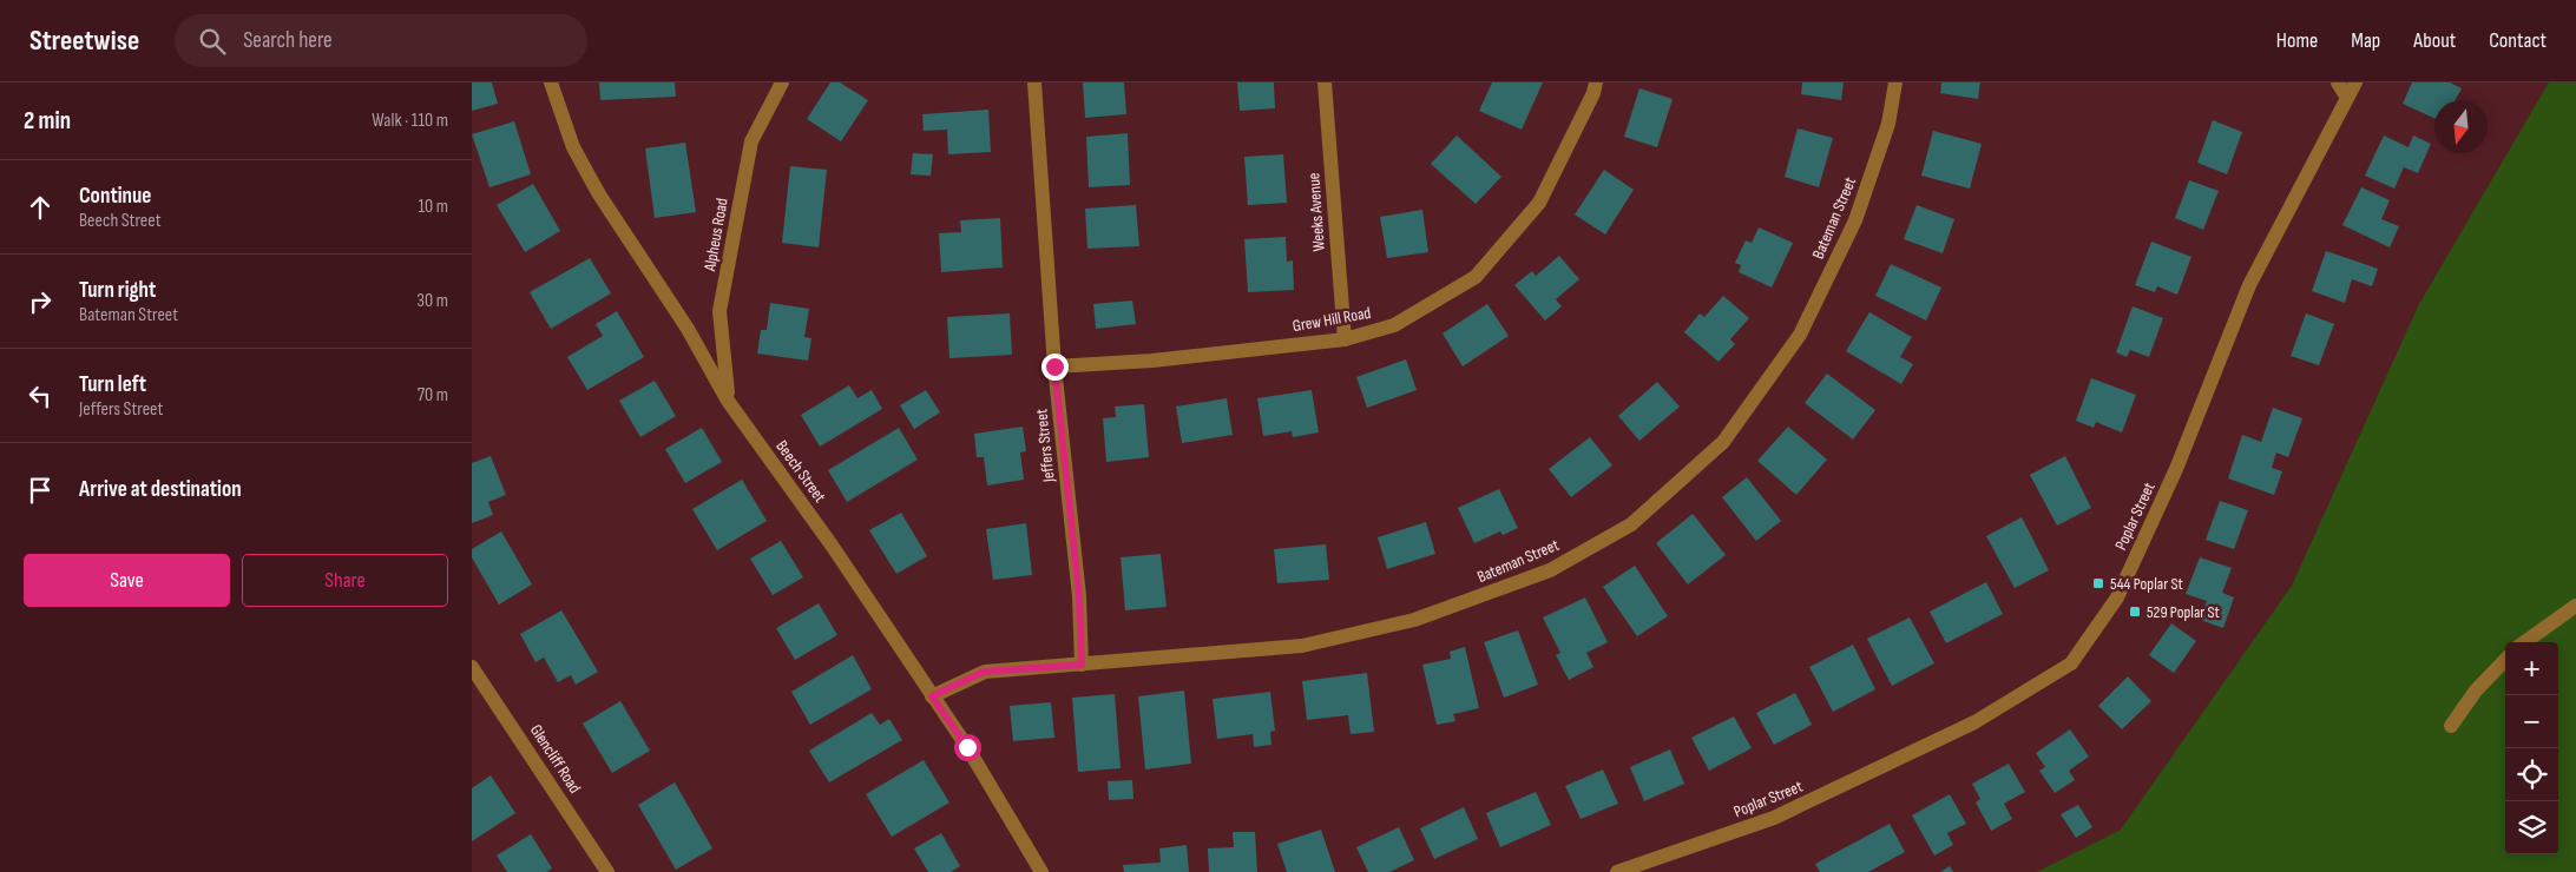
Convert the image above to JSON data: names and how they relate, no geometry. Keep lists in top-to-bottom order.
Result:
{
  "streets": {
    "street": [
      "Weeks Avenue",
      "Bateman Street",
      "Alpheus Road",
      "Grew Hill Road",
      "Jeffers Street",
      "Beech Street",
      "Poplar Street",
      "Glencliff Road"
    ]
  },
  "crossings": [
    ["Weeks Avenue", "Grew Hill Road"],
    ["Bateman Street", "Jeffers Street"],
    ["Bateman Street", "Beech Street"],
    ["Alpheus Road", "Beech Street"],
    ["Grew Hill Road", "Jeffers Street"]
  ],
  "places": {
    "transit": ["544 Poplar St", "529 Poplar St"]
  },
  "north": "bottom",
  "page": {
    "header": "Streetwise",
    "search": "Search here",
    "nav": [
      "Home",
      "Map",
      "About",
      "Contact"
    ],
    "heading": ["2 min", "Walk · 110 m"],
    "list": [
      ["Continue", "Beech Street", "10 m"],
      ["Turn right", "Bateman Street", "30 m"],
      ["Turn left", "Jeffers Street", "70 m"],
      "Arrive at destination"
    ],
    "buttons": ["Save", "Share"],
    "map_buttons": ["+", "−"]
  }
}
